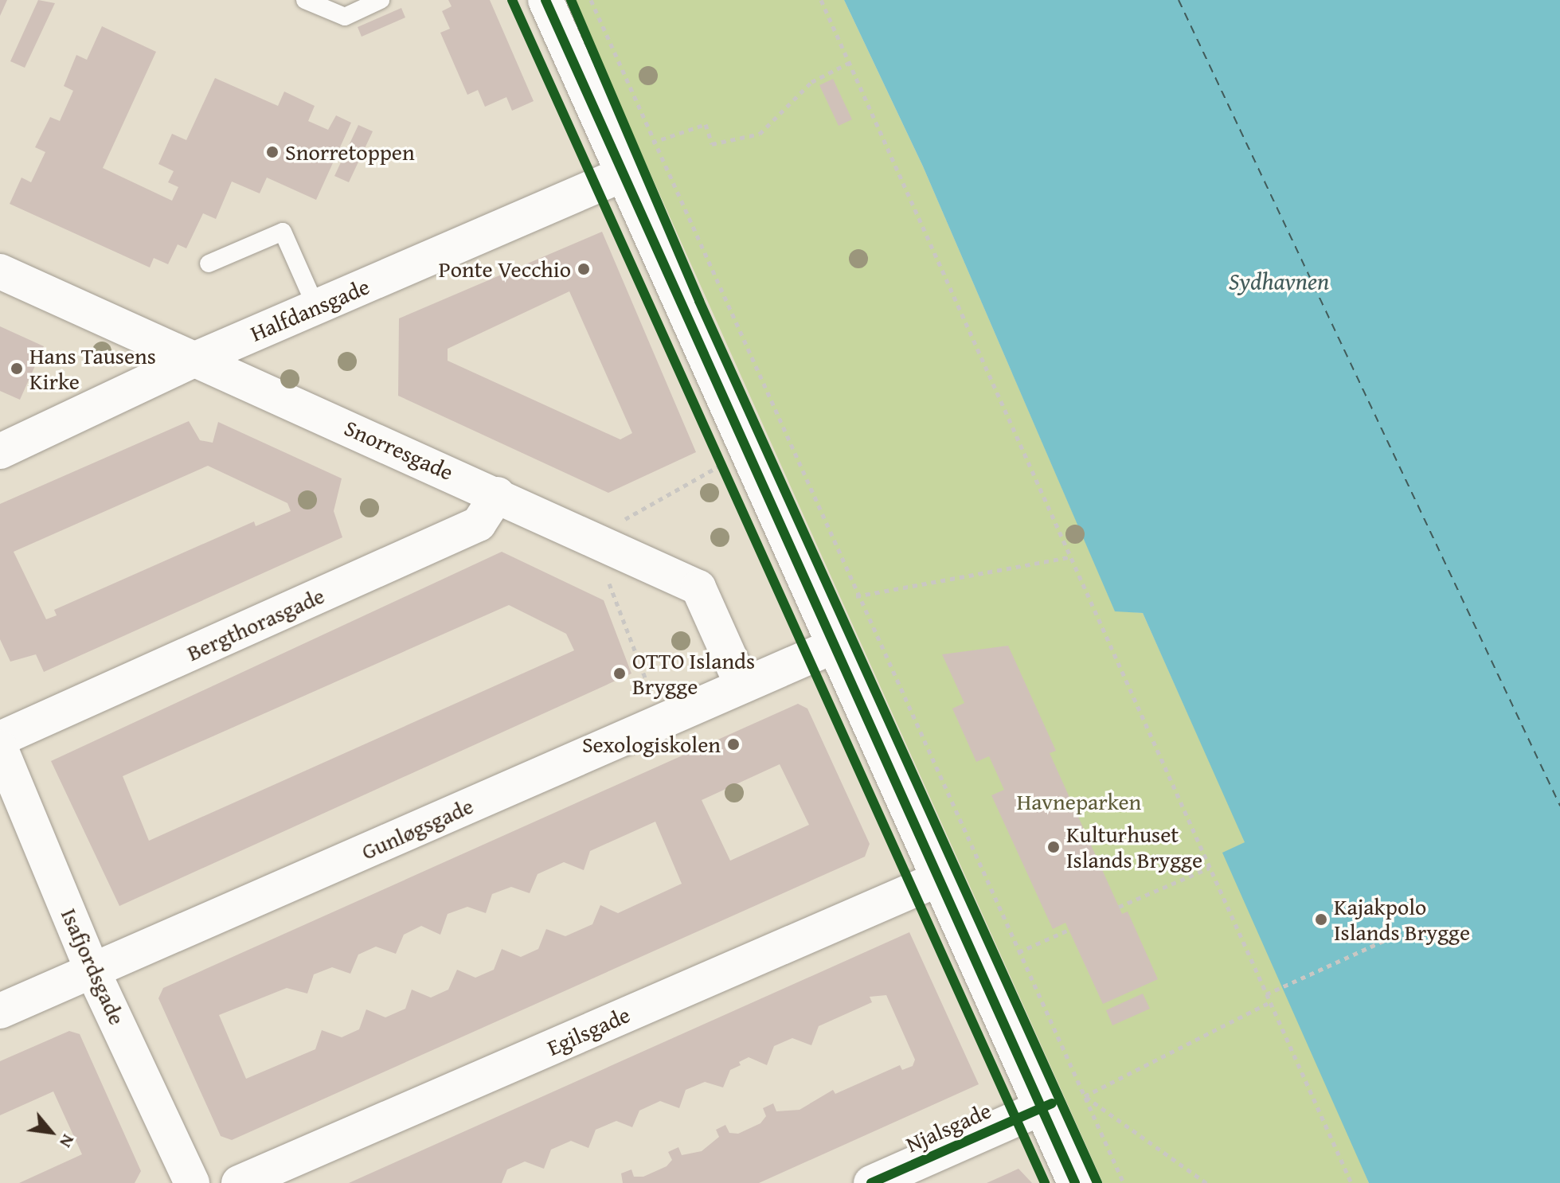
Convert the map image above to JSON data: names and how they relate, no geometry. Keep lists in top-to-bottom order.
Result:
{
  "streets": {
    "street": [
      "Halfdansgade",
      "Snorresgade",
      "Bergthorasgade",
      "Gunløgsgade",
      "Isafjordsgade",
      "Egilsgade",
      "Njalsgade"
    ]
  },
  "crossings": [
    ["Halfdansgade", "Snorresgade"],
    ["Snorresgade", "Bergthorasgade"],
    ["Snorresgade", "Gunløgsgade"],
    ["Gunløgsgade", "Isafjordsgade"]
  ],
  "water": ["Sydhavnen"],
  "parks": ["Havneparken"],
  "places": [
    "Snorretoppen",
    "Ponte Vecchio",
    "Hans Tausens Kirke",
    "OTTO Islands Brygge",
    "Sexologiskolen",
    "Kulturhuset Islands Brygge",
    "Kajakpolo Islands Brygge"
  ],
  "north": "bottom right"
}
